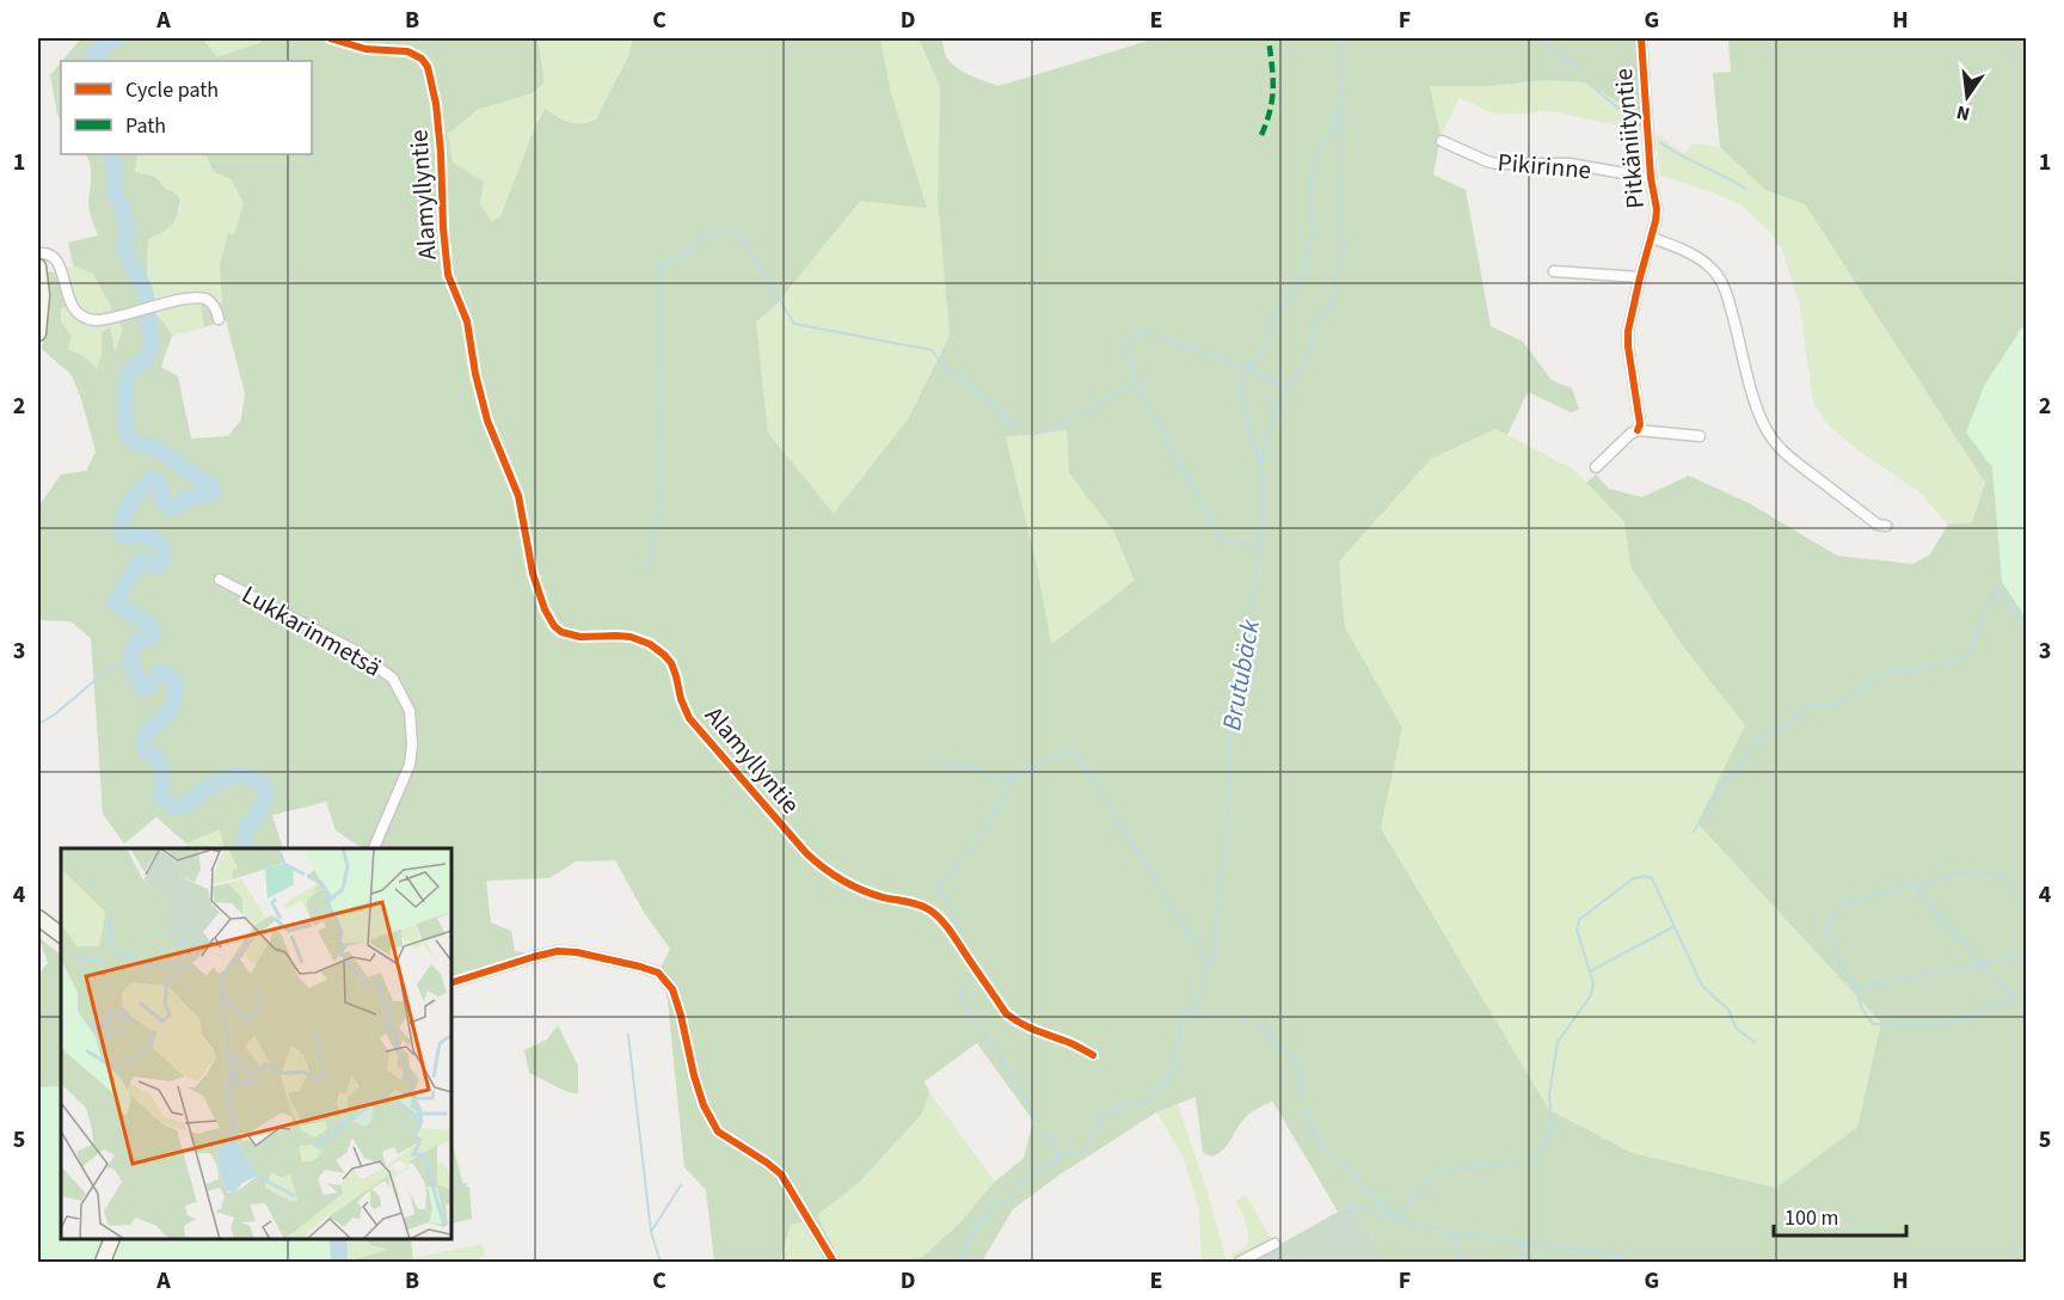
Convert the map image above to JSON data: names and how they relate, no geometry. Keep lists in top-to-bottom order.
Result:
{
  "streets": {
    "street": ["Pitkäniityntie", "Pikirinne", "Lukkarinmetsä"],
    "cycle path": ["Alamyllyntie"]
  },
  "crossings": [
    ["Pitkäniityntie", "Pikirinne"]
  ],
  "water": ["Brutubäck"],
  "legend": ["Cycle path", "Path"],
  "scale_bar": "100 m",
  "north": "bottom",
  "grid": {
    "columns": [
      "A",
      "B",
      "C",
      "D",
      "E",
      "F",
      "G",
      "H"
    ],
    "rows": [
      "1",
      "2",
      "3",
      "4",
      "5"
    ]
  }
}
